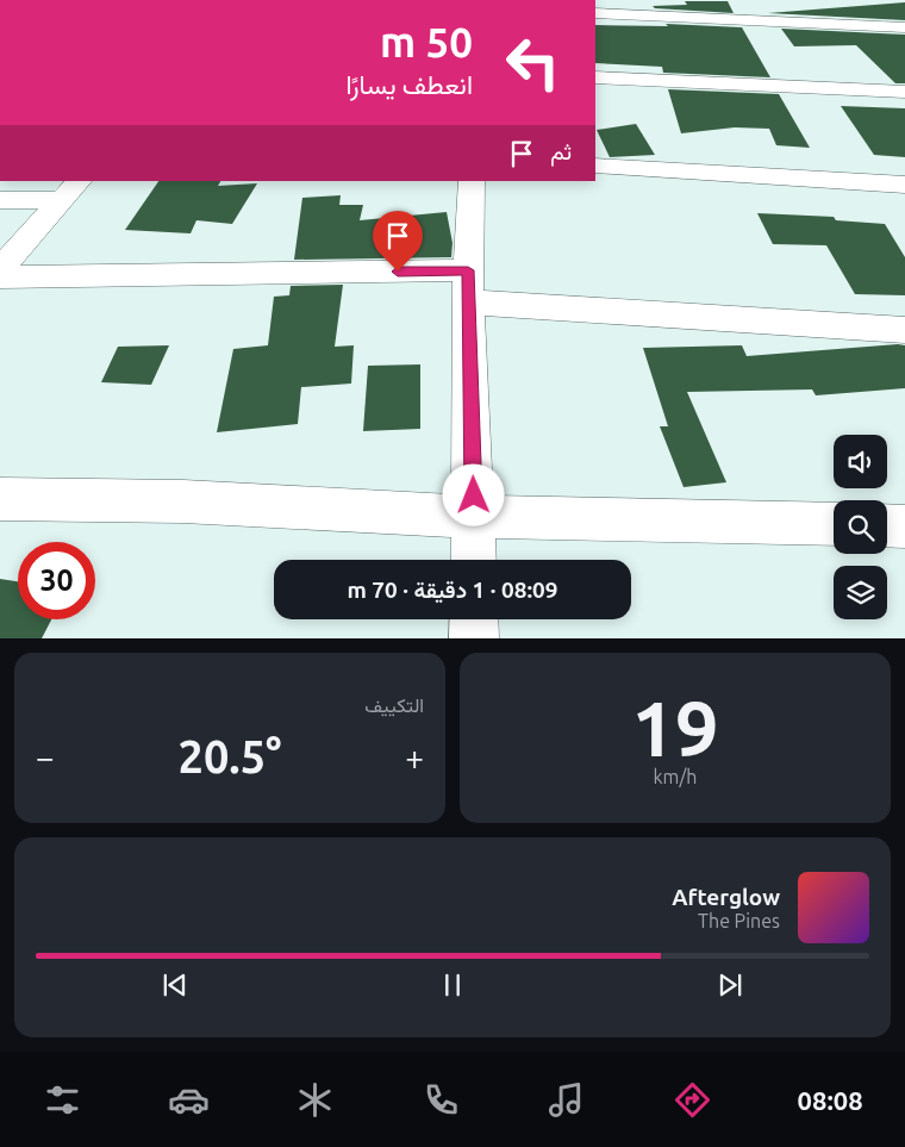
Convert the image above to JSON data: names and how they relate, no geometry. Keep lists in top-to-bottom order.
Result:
{
  "page": {
    "turn": ["50 m", "انعطف يسارًا"],
    "then": "ثم",
    "limit": "30",
    "trip": "08:09 · 1 دقيقة · 70 m",
    "tile": [
      ["19", "km/h"],
      "التكييف"
    ],
    "heat": ["−", "20.5°", "+"],
    "song": ["Afterglow", "The Pines"],
    "tabs": "08:08"
  }
}
